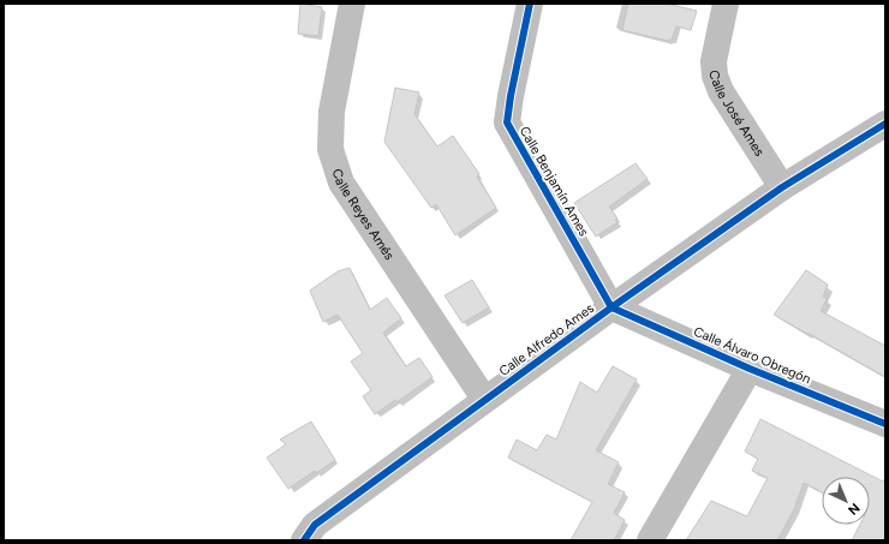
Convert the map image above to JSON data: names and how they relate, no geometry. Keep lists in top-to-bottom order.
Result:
{
  "streets": {
    "street": [
      "Calle José Ames",
      "Calle Benjamín Ames",
      "Calle Reyes Amés",
      "Calle Alfredo Ames",
      "Calle Álvaro Obregón"
    ]
  },
  "crossings": [
    ["Calle José Ames", "Calle Alfredo Ames"],
    ["Calle Benjamín Ames", "Calle Alfredo Ames"],
    ["Calle Benjamín Ames", "Calle Álvaro Obregón"],
    ["Calle Reyes Amés", "Calle Alfredo Ames"],
    ["Calle Alfredo Ames", "Calle Álvaro Obregón"]
  ],
  "north": "bottom right"
}
